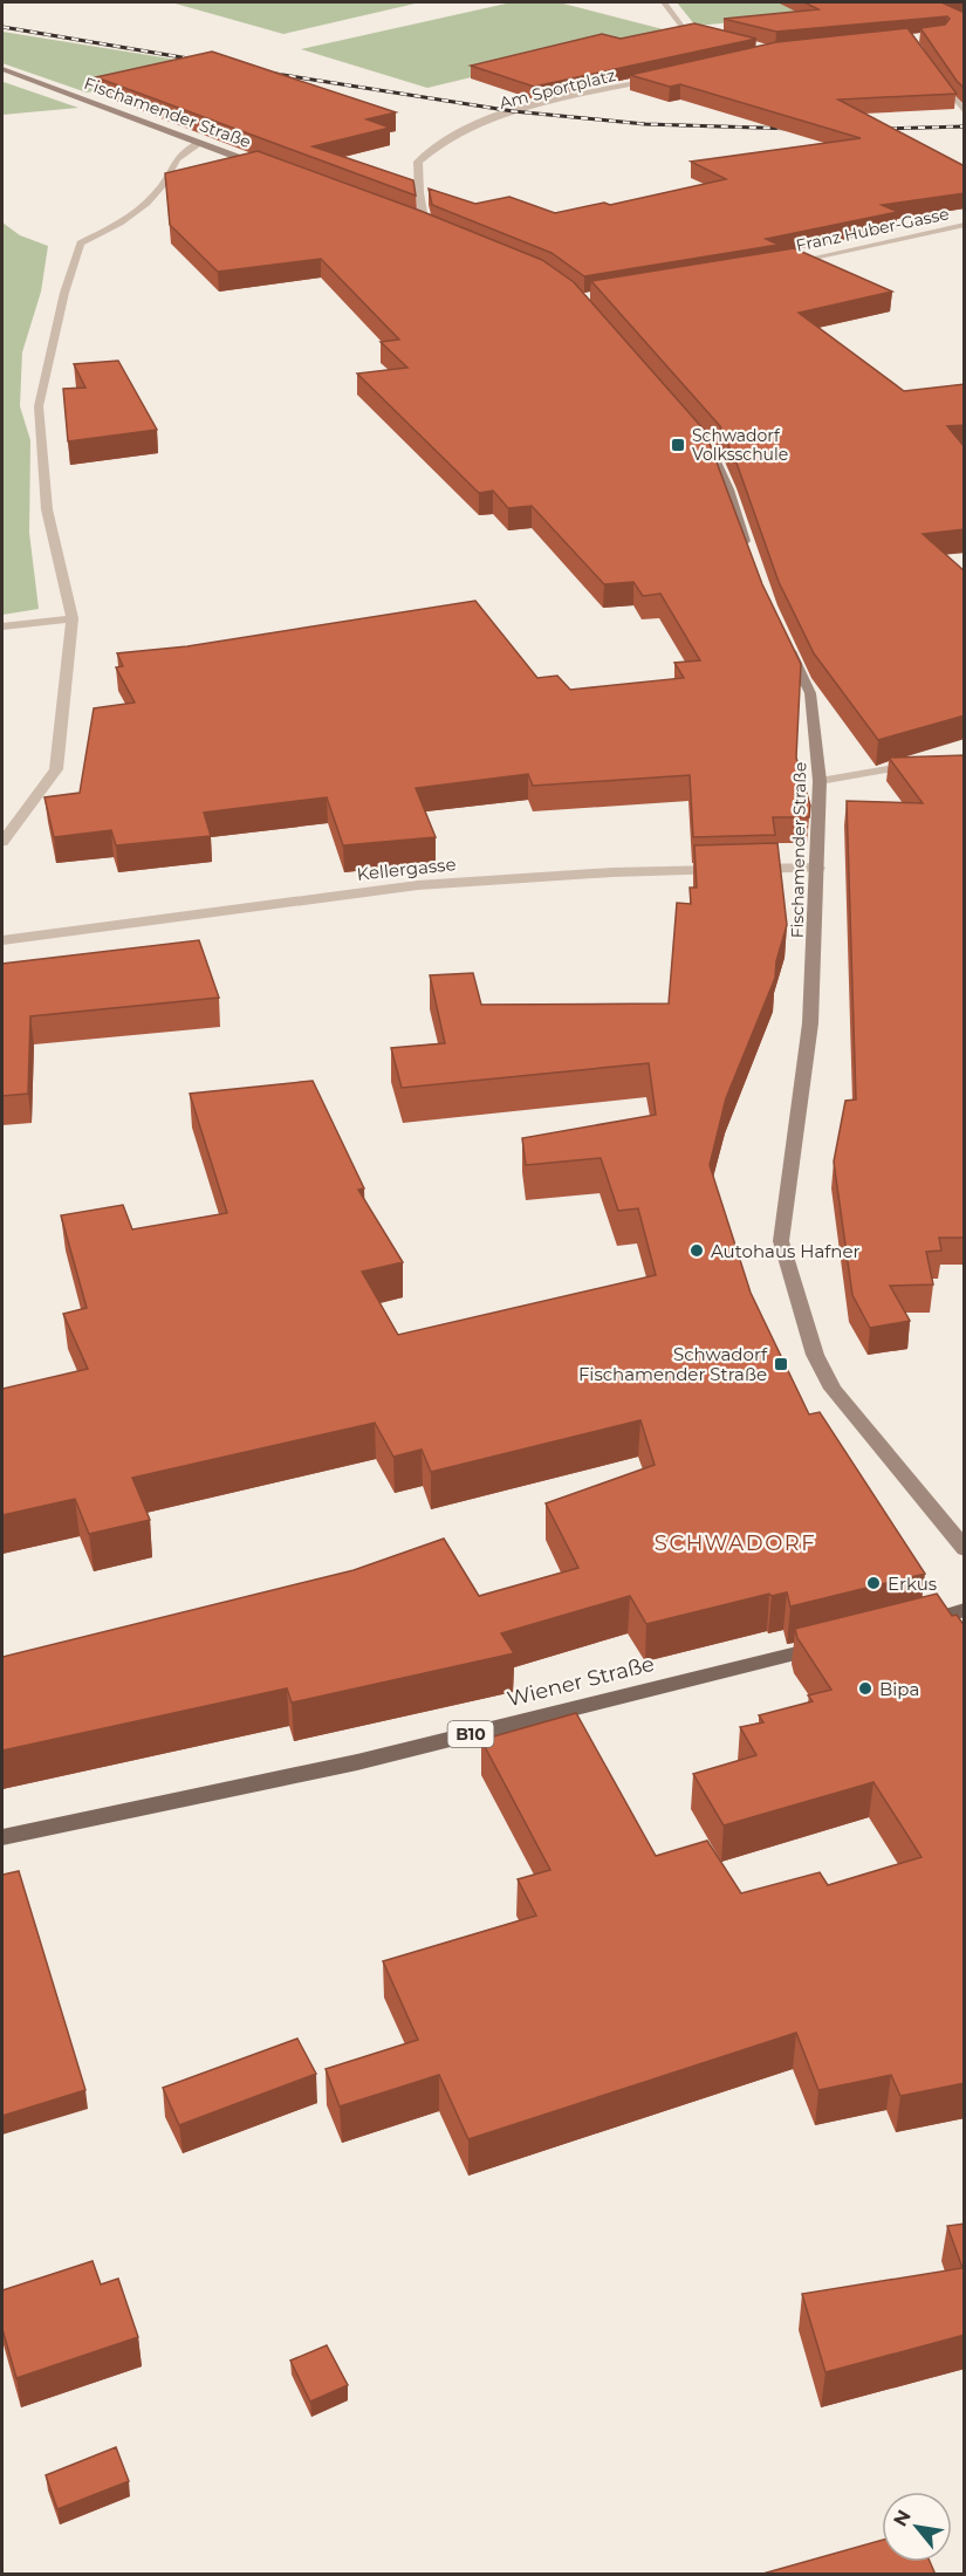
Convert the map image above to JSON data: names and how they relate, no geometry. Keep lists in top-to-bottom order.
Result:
{
  "streets": {
    "main road": ["Fischamender Straße", "Wiener Straße", "B10"],
    "street": ["Am Sportplatz", "Franz Huber-Gasse", "Kellergasse"]
  },
  "crossings": [
    ["Fischamender Straße", "Kellergasse"]
  ],
  "districts": ["SCHWADORF"],
  "places": {
    "transit": ["Schwadorf Volksschule", "Schwadorf Fischamender Straße"],
    "other": ["Autohaus Hafner", "Erkus", "Bipa"]
  },
  "north": "top left"
}
